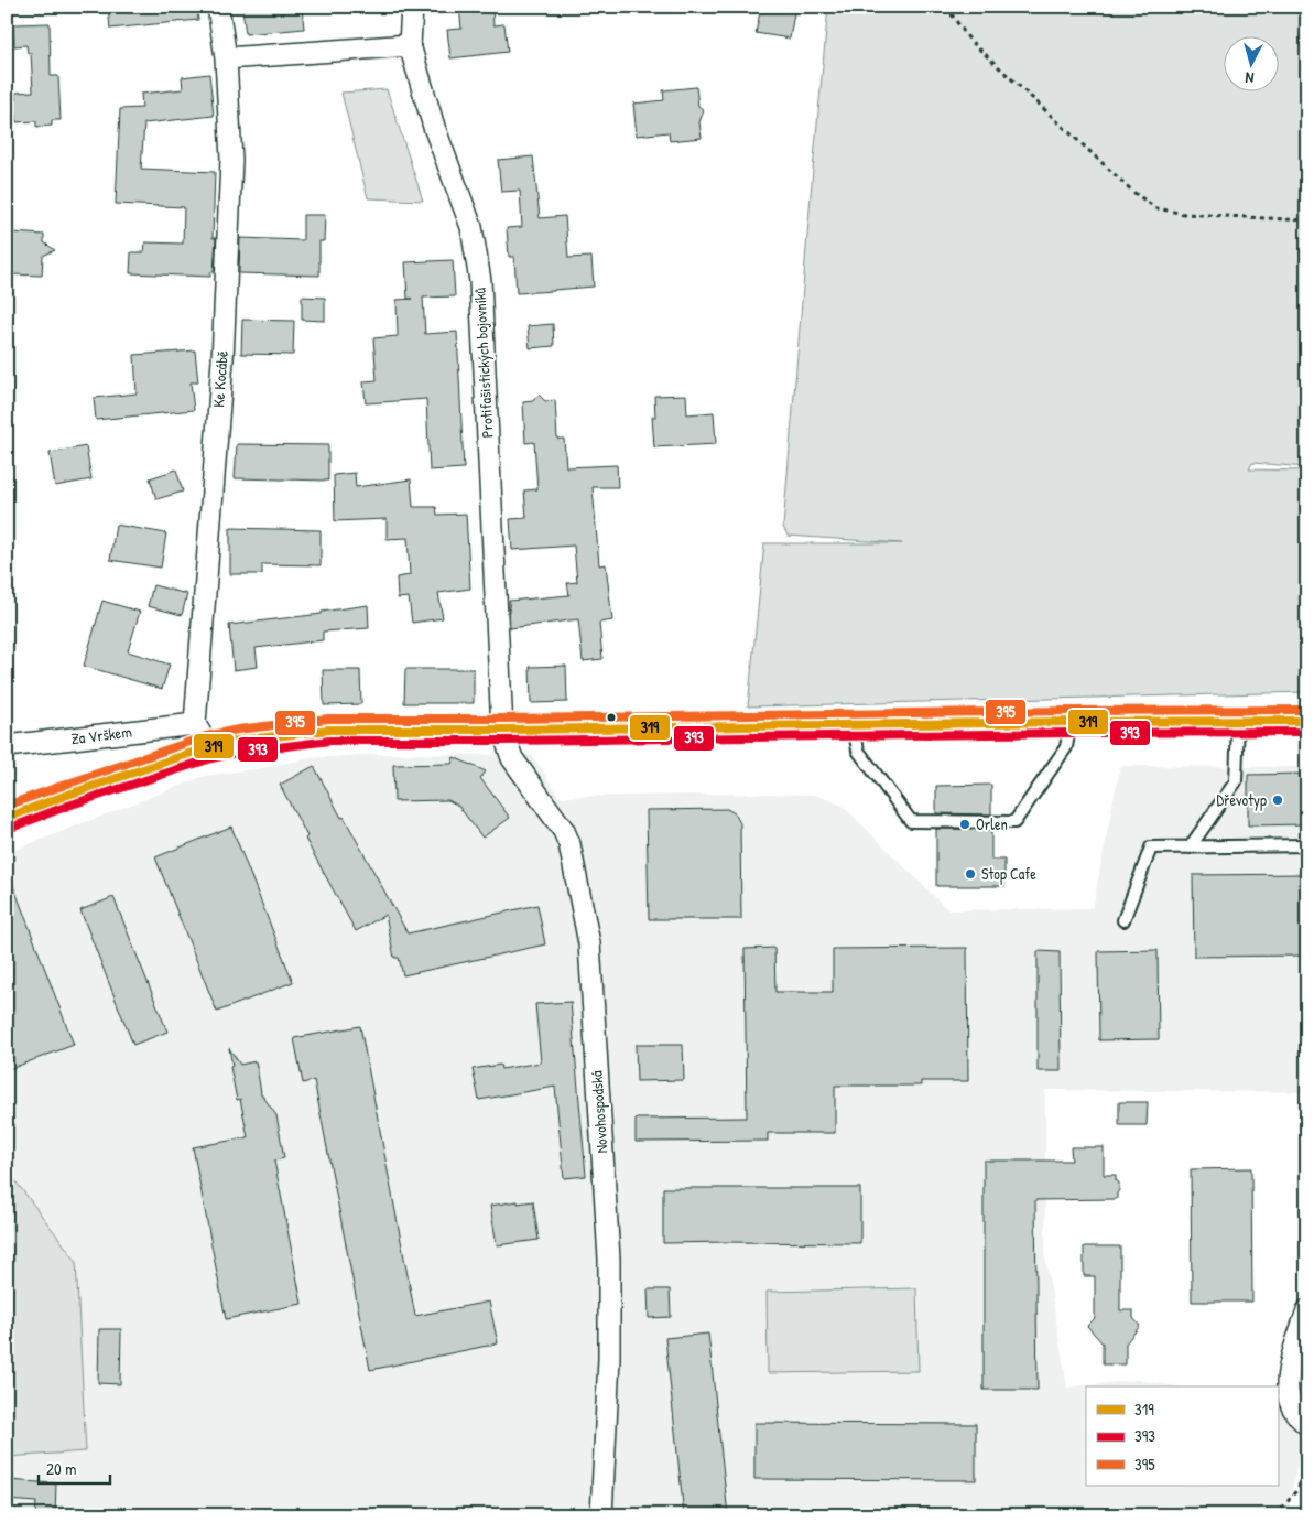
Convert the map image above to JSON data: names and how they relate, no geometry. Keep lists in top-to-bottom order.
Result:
{
  "streets": {
    "street": [
      "Protifašistických bojovníků",
      "Ke Kocábě",
      "Za Vrškem",
      "Novohospodská"
    ]
  },
  "crossings": [
    ["Protifašistických bojovníků", "Novohospodská"],
    ["Ke Kocábě", "Za Vrškem"]
  ],
  "places": ["Dřevotyp", "Orlen", "Stop Cafe"],
  "lines": ["transit line 395", "transit line 319", "transit line 393"],
  "legend": ["319", "393", "395"],
  "scale_bar": "20 m",
  "north": "bottom"
}
